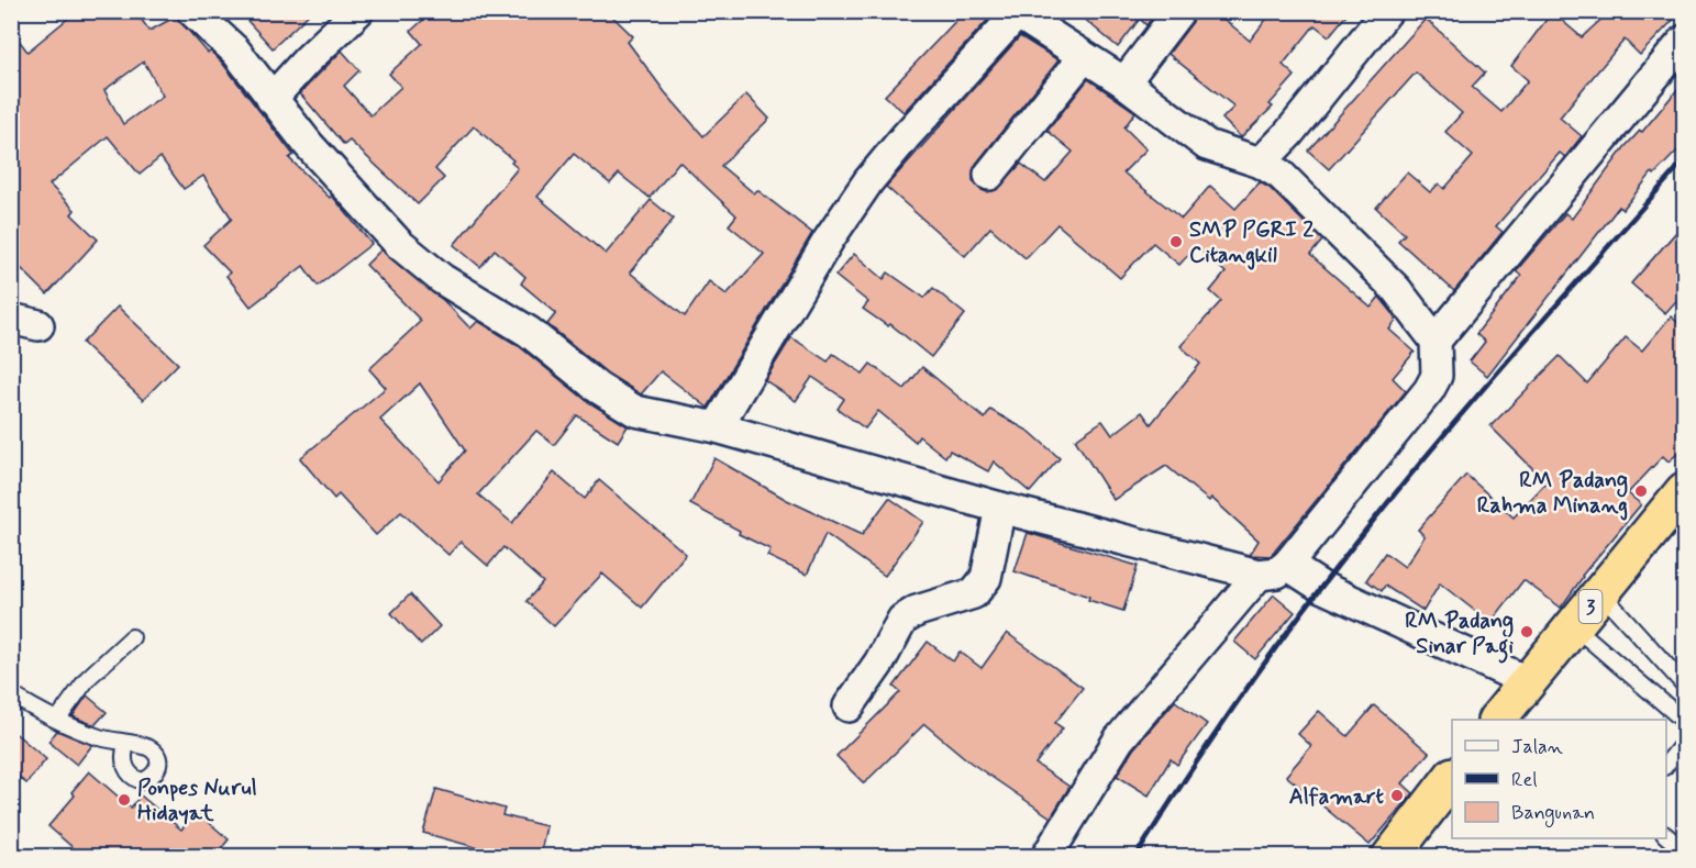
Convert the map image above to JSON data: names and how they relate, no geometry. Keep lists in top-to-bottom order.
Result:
{
  "streets": {
    "highway": ["3"]
  },
  "places": [
    "SMP PGRI 2 Citangkil",
    "RM Padang Rahma Minang",
    "RM Padang Sinar Pagi",
    "Alfamart",
    "Ponpes Nurul Hidayat"
  ],
  "legend": ["Jalan", "Rel", "Bangunan"]
}
